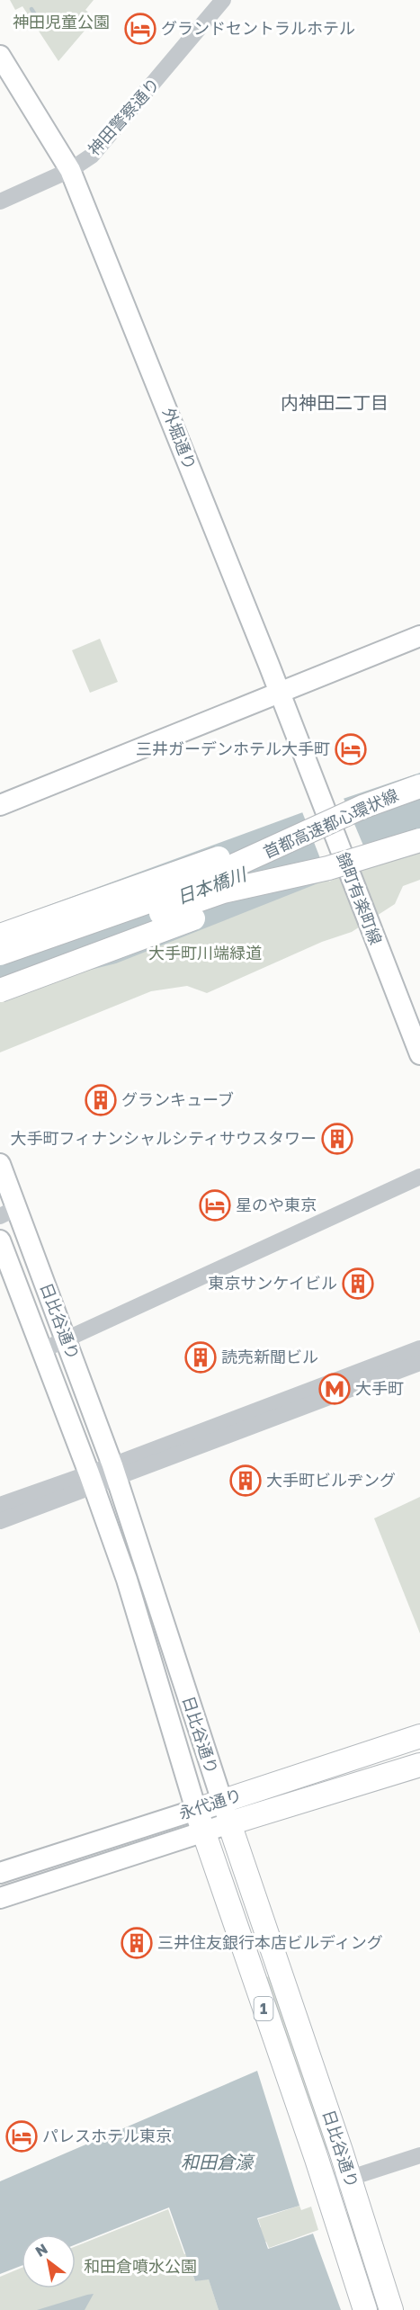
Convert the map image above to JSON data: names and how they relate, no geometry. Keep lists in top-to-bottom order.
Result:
{
  "streets": {
    "highway": [
      "首都高速都心環状線",
      "日比谷通り",
      "永代通り",
      "1"
    ],
    "main road": ["外堀通り", "錦町有楽町線"],
    "street": ["神田警察通り"]
  },
  "crossings": [
    ["神田警察通り", "外堀通り"],
    ["外堀通り", "錦町有楽町線"],
    ["首都高速都心環状線", "錦町有楽町線"],
    ["日比谷通り", "永代通り"]
  ],
  "districts": ["内神田二丁目"],
  "water": ["日本橋川", "和田倉濠"],
  "parks": ["神田児童公園", "大手町川端緑道", "和田倉噴水公園"],
  "places": {
    "hotel": [
      "グランドセントラルホテル",
      "三井ガーデンホテル大手町",
      "星のや東京",
      "パレスホテル東京"
    ],
    "building": [
      "グランキューブ",
      "大手町フィナンシャルシティサウスタワー",
      "東京サンケイビル",
      "読売新聞ビル",
      "大手町ビルヂング",
      "三井住友銀行本店ビルディング"
    ],
    "metro station": ["大手町"]
  },
  "north": "top left"
}
